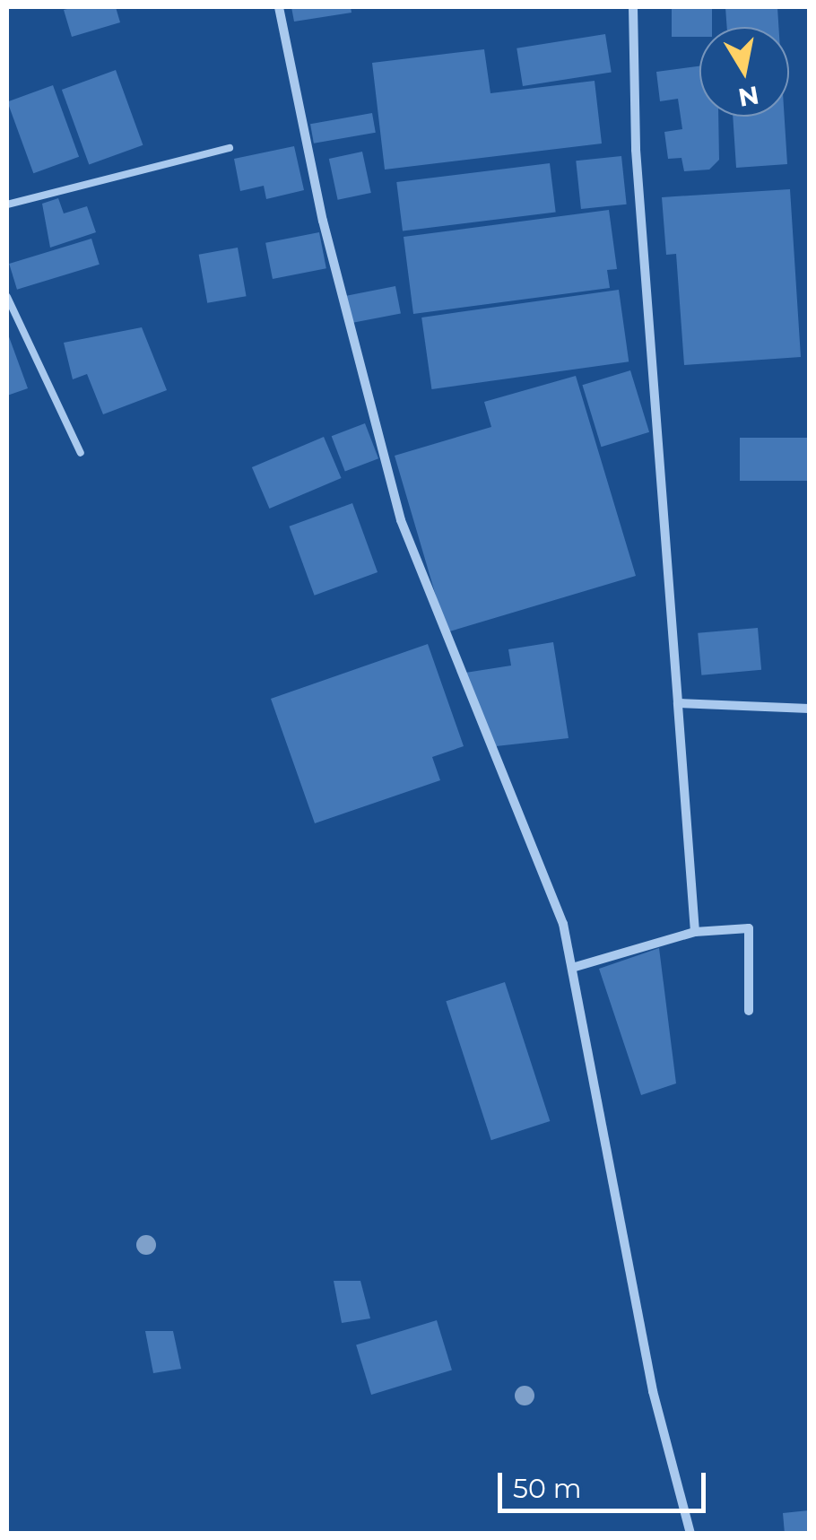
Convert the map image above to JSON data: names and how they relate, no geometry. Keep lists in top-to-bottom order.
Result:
{
  "scale_bar": "50 m",
  "north": "bottom"
}
